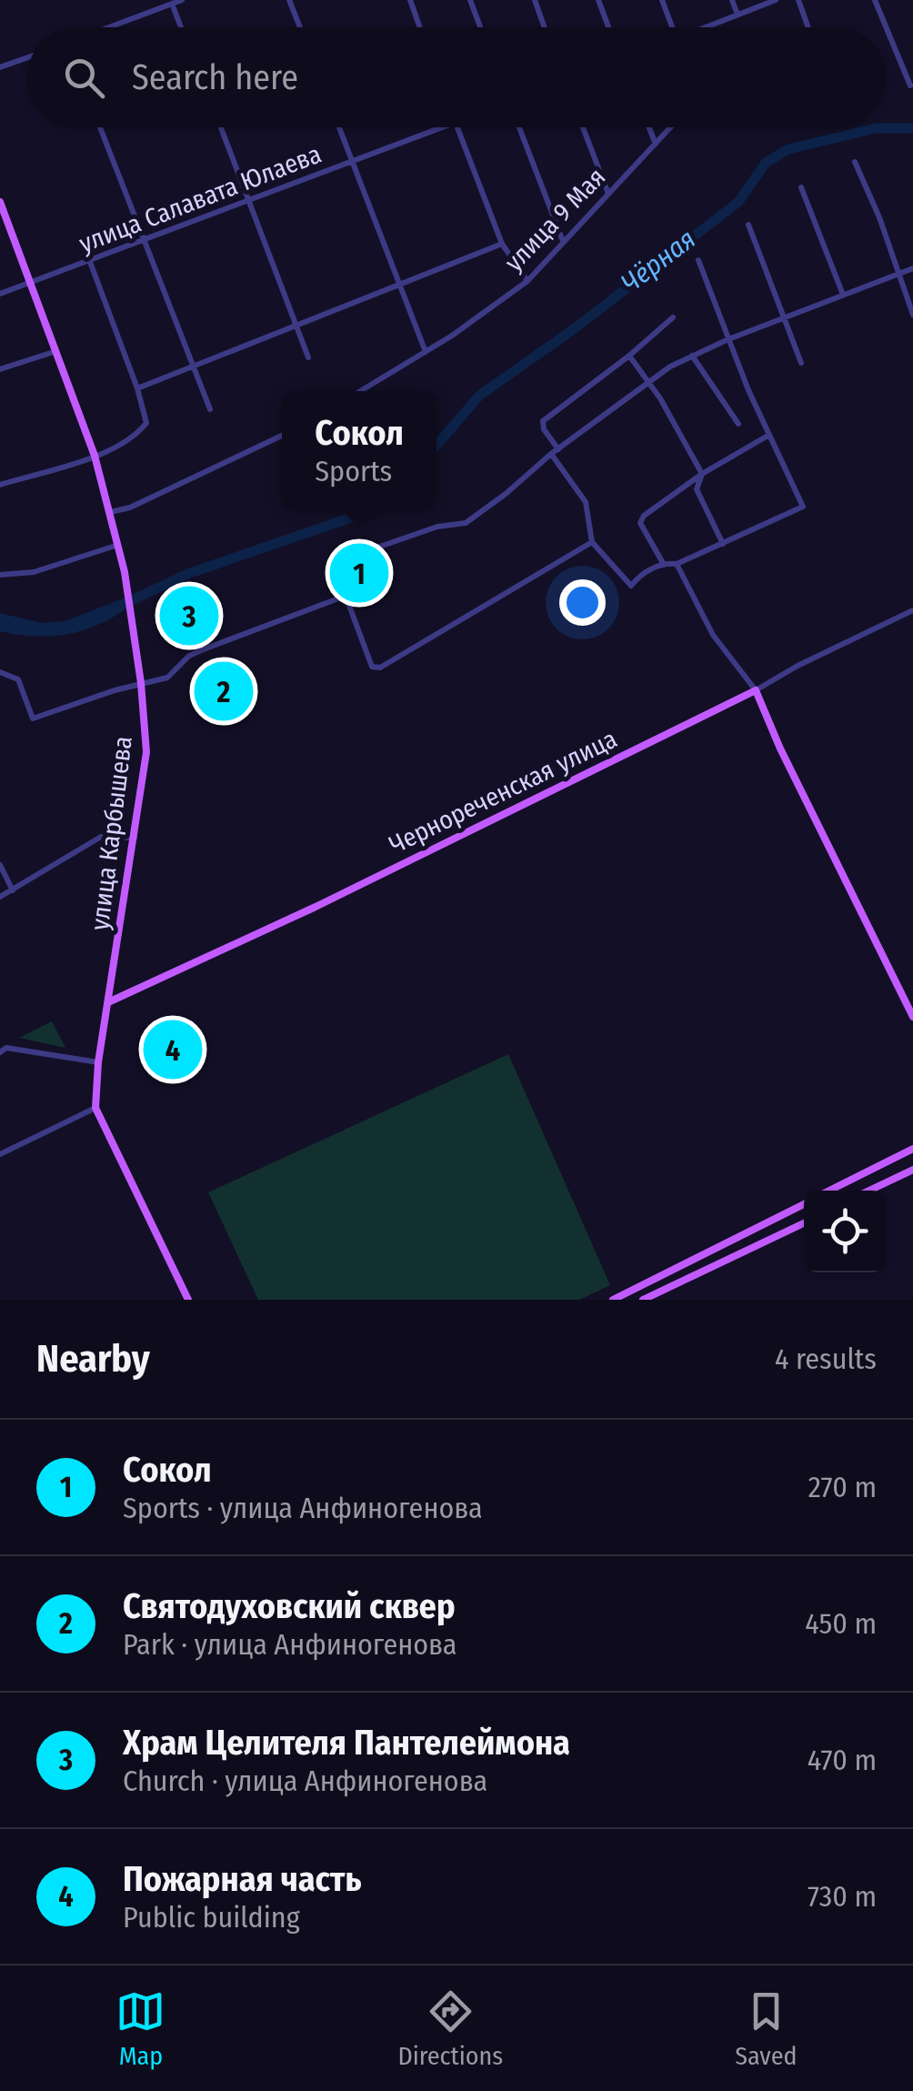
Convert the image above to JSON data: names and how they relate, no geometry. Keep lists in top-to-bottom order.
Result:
{
  "streets": {
    "main road": ["Чернореченская улица", "улица Карбышева"],
    "street": ["улица Салавата Юлаева", "улица 9 Мая"]
  },
  "crossings": [
    ["улица Салавата Юлаева", "улица Карбышева"],
    ["Чернореченская улица", "улица Карбышева"]
  ],
  "water": ["Чёрная"],
  "page": {
    "search": "Search here",
    "popup": ["Сокол", "Sports"],
    "pins": [
      "1",
      "3",
      "2",
      "4"
    ],
    "heading": ["Nearby", "4 results"],
    "list": [
      {
        "mark": "1",
        "name": "Сокол",
        "note": "Sports · улица Анфиногенова",
        "value": "270 m"
      },
      {
        "mark": "2",
        "name": "Святодуховский сквер",
        "note": "Park · улица Анфиногенова",
        "value": "450 m"
      },
      {
        "mark": "3",
        "name": "Храм Целителя Пантелеймона",
        "note": "Church · улица Анфиногенова",
        "value": "470 m"
      },
      {
        "mark": "4",
        "name": "Пожарная часть",
        "note": "Public building",
        "value": "730 m"
      }
    ],
    "nav": ["Map", "Directions", "Saved"]
  }
}
